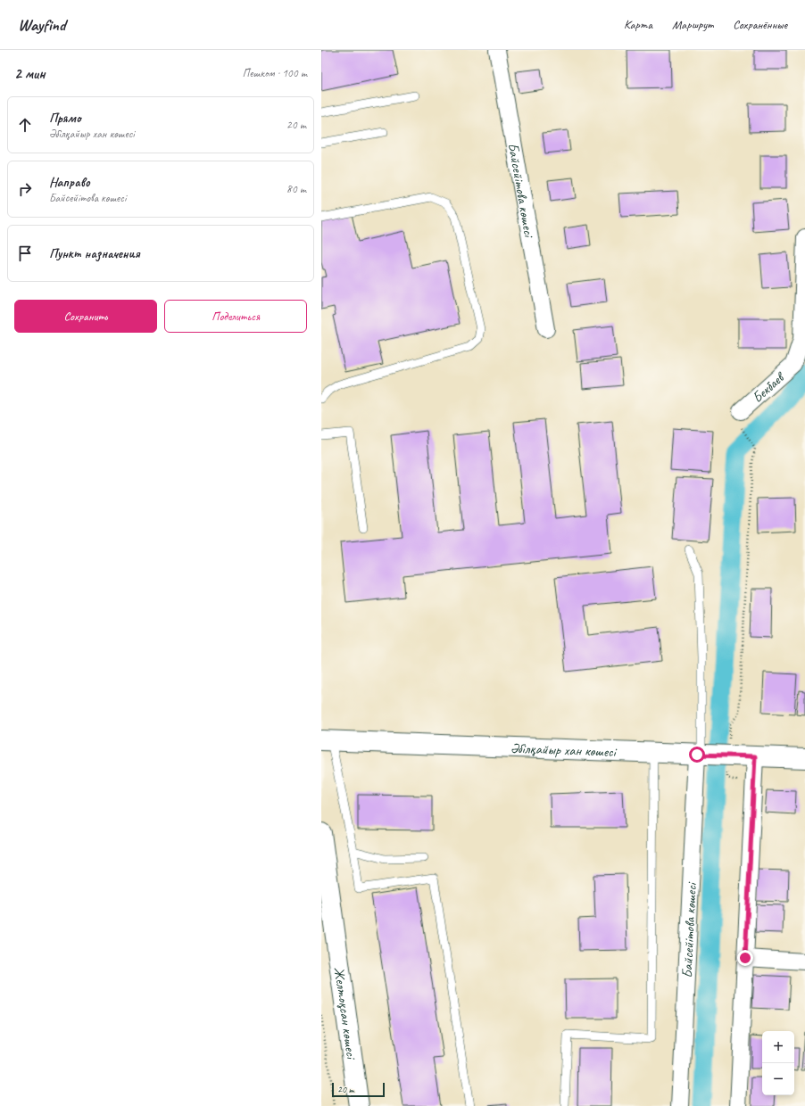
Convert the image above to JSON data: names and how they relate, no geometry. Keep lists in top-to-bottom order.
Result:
{
  "streets": {
    "street": [
      "Байсейітова көшесі",
      "Бекбаев",
      "Әбілқайыр хан көшесі",
      "Желтоқсан көшесі"
    ]
  },
  "crossings": [
    ["Байсейітова көшесі", "Әбілқайыр хан көшесі"]
  ],
  "scale_bar": "20 m",
  "page": {
    "header": "Wayfind",
    "nav": ["Карта", "Маршрут", "Сохранённые"],
    "heading": ["2 мин", "Пешком · 100 m"],
    "list": [
      ["Прямо", "Әбілқайыр хан көшесі", "20 m"],
      ["Направо", "Байсейітова көшесі", "80 m"],
      "Пункт назначения"
    ],
    "buttons": ["Сохранить", "Поделиться"],
    "map_buttons": ["+", "−"],
    "scale": "20 m"
  }
}
